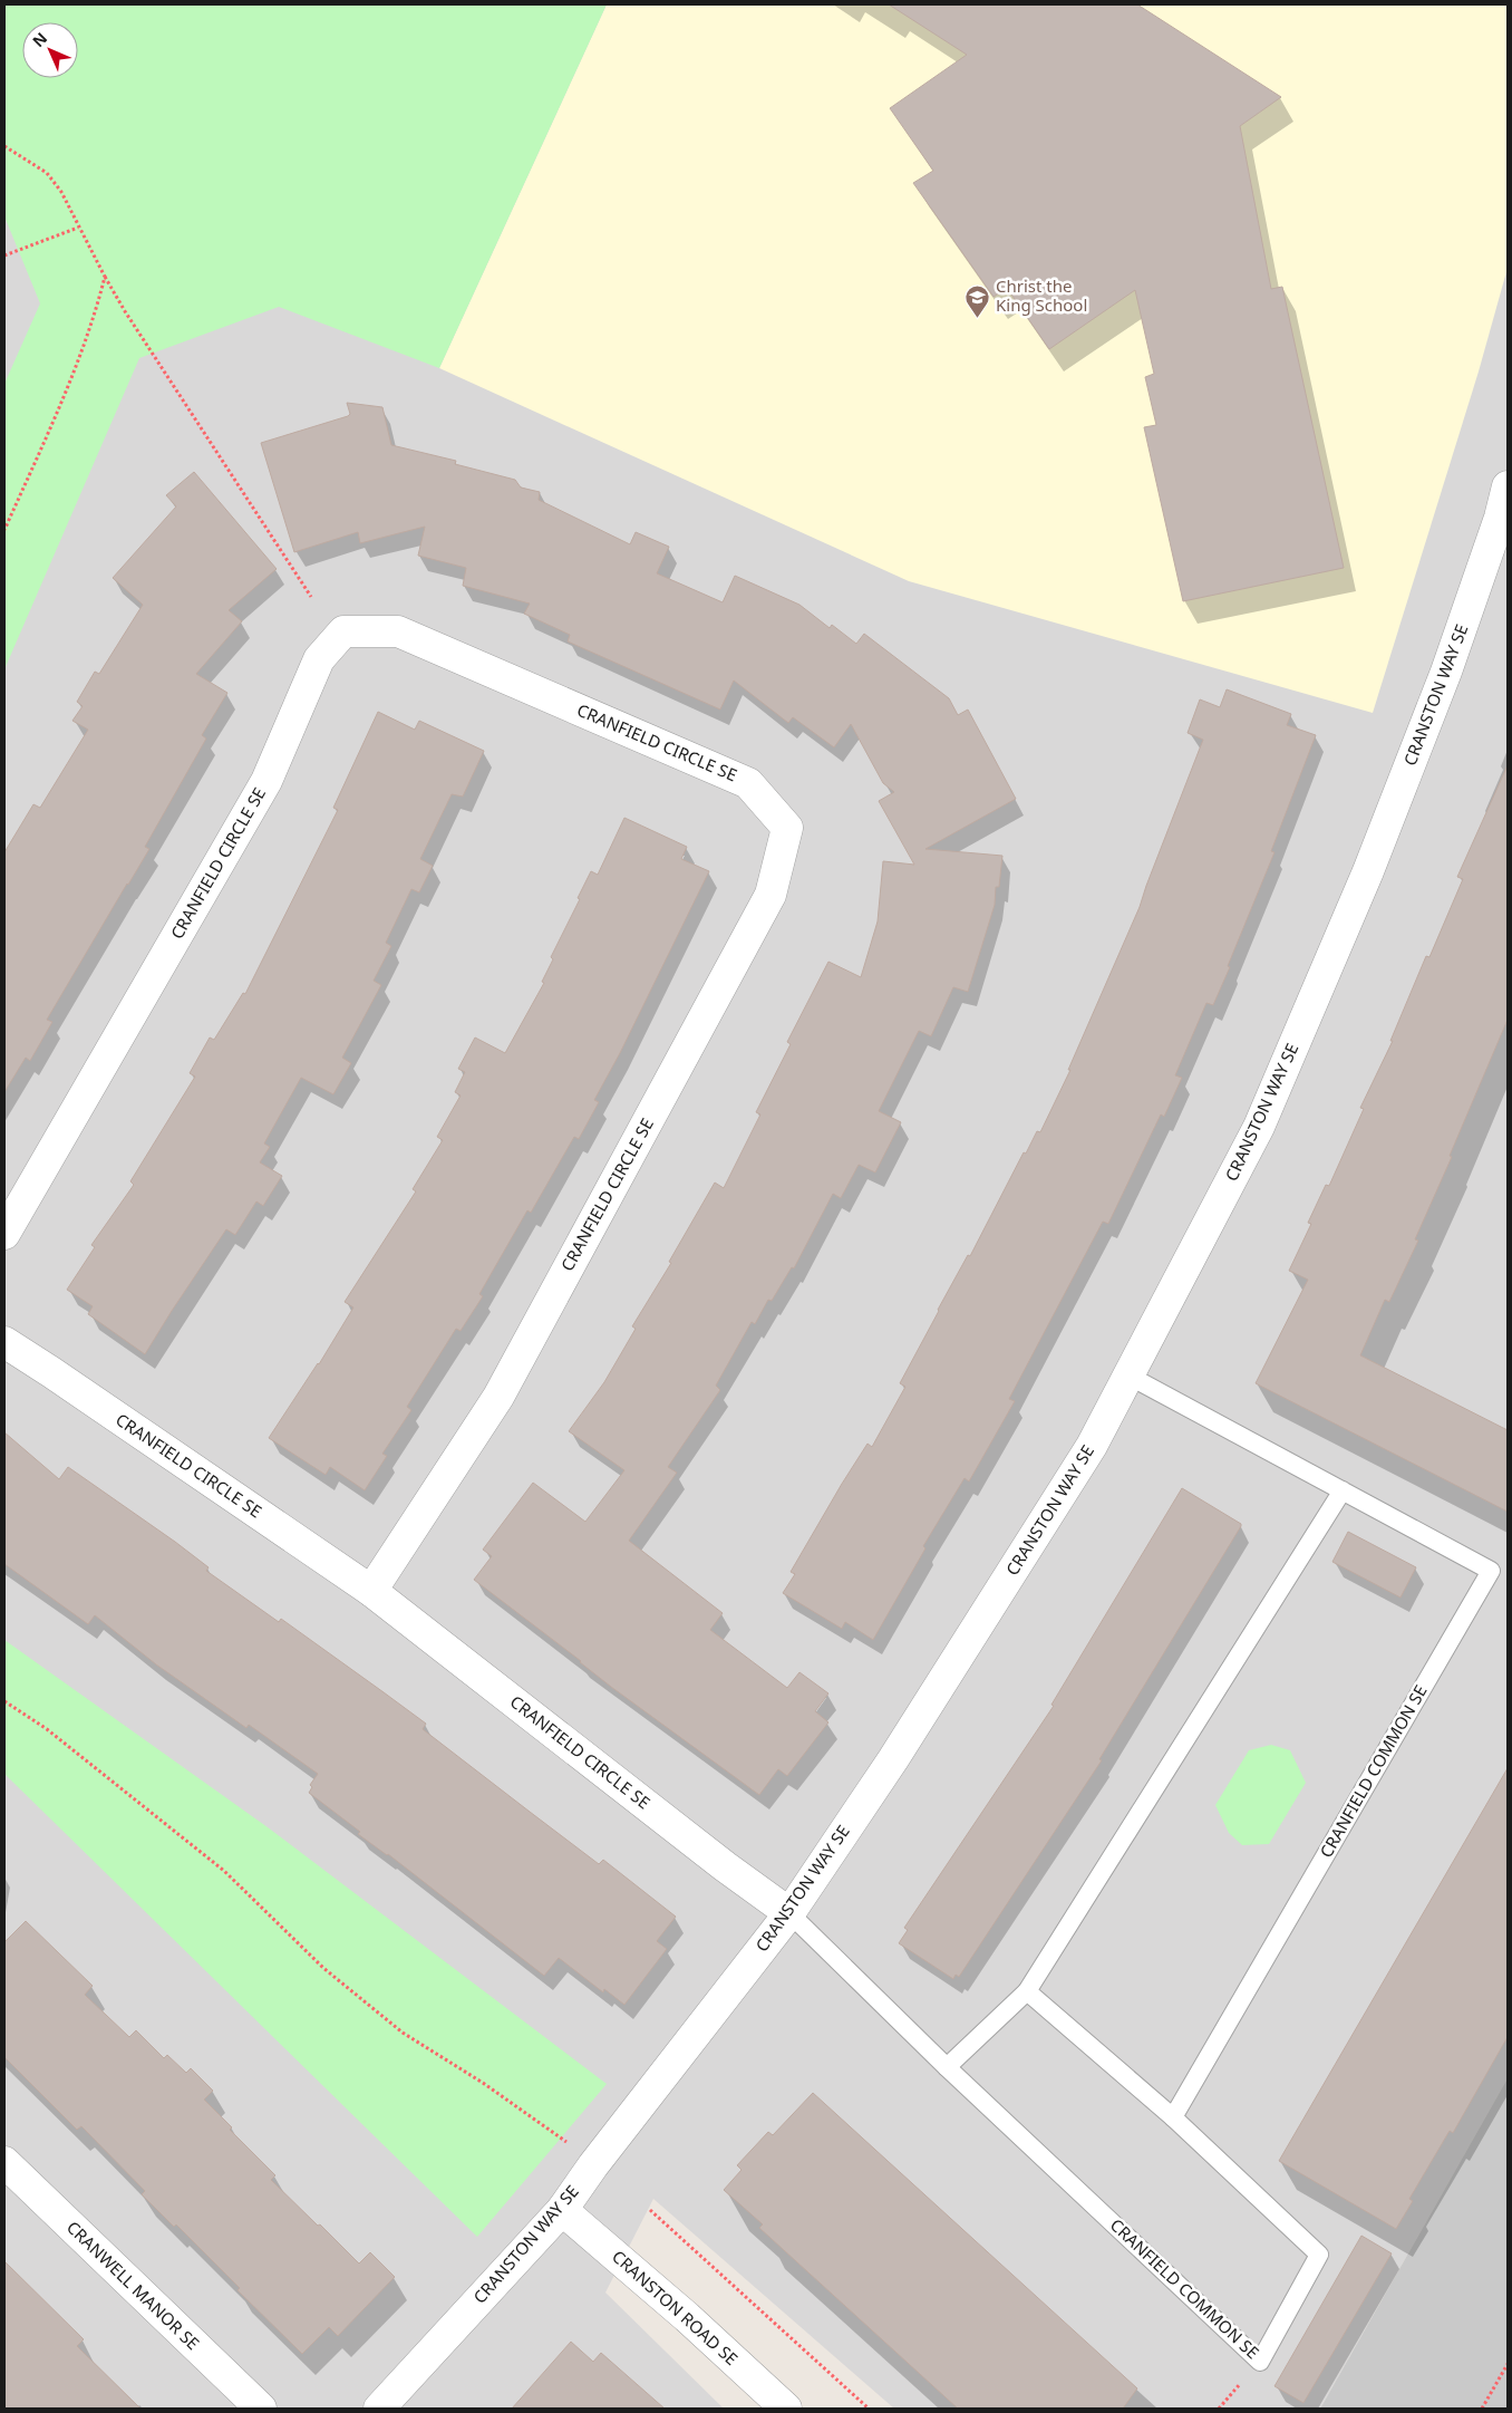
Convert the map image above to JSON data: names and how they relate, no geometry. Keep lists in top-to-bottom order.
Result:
{
  "streets": {
    "street": [
      "CRANSTON WAY SE",
      "CRANFIELD CIRCLE SE",
      "CRANWELL MANOR SE",
      "CRANSTON ROAD SE"
    ],
    "lane": ["CRANFIELD COMMON SE"]
  },
  "crossings": [
    ["CRANSTON WAY SE", "CRANFIELD CIRCLE SE"],
    ["CRANSTON WAY SE", "CRANFIELD COMMON SE"],
    ["CRANSTON WAY SE", "CRANSTON ROAD SE"],
    ["CRANFIELD CIRCLE SE", "CRANFIELD COMMON SE"]
  ],
  "places": {
    "school or university": ["Christ the King School"]
  },
  "north": "top left"
}
